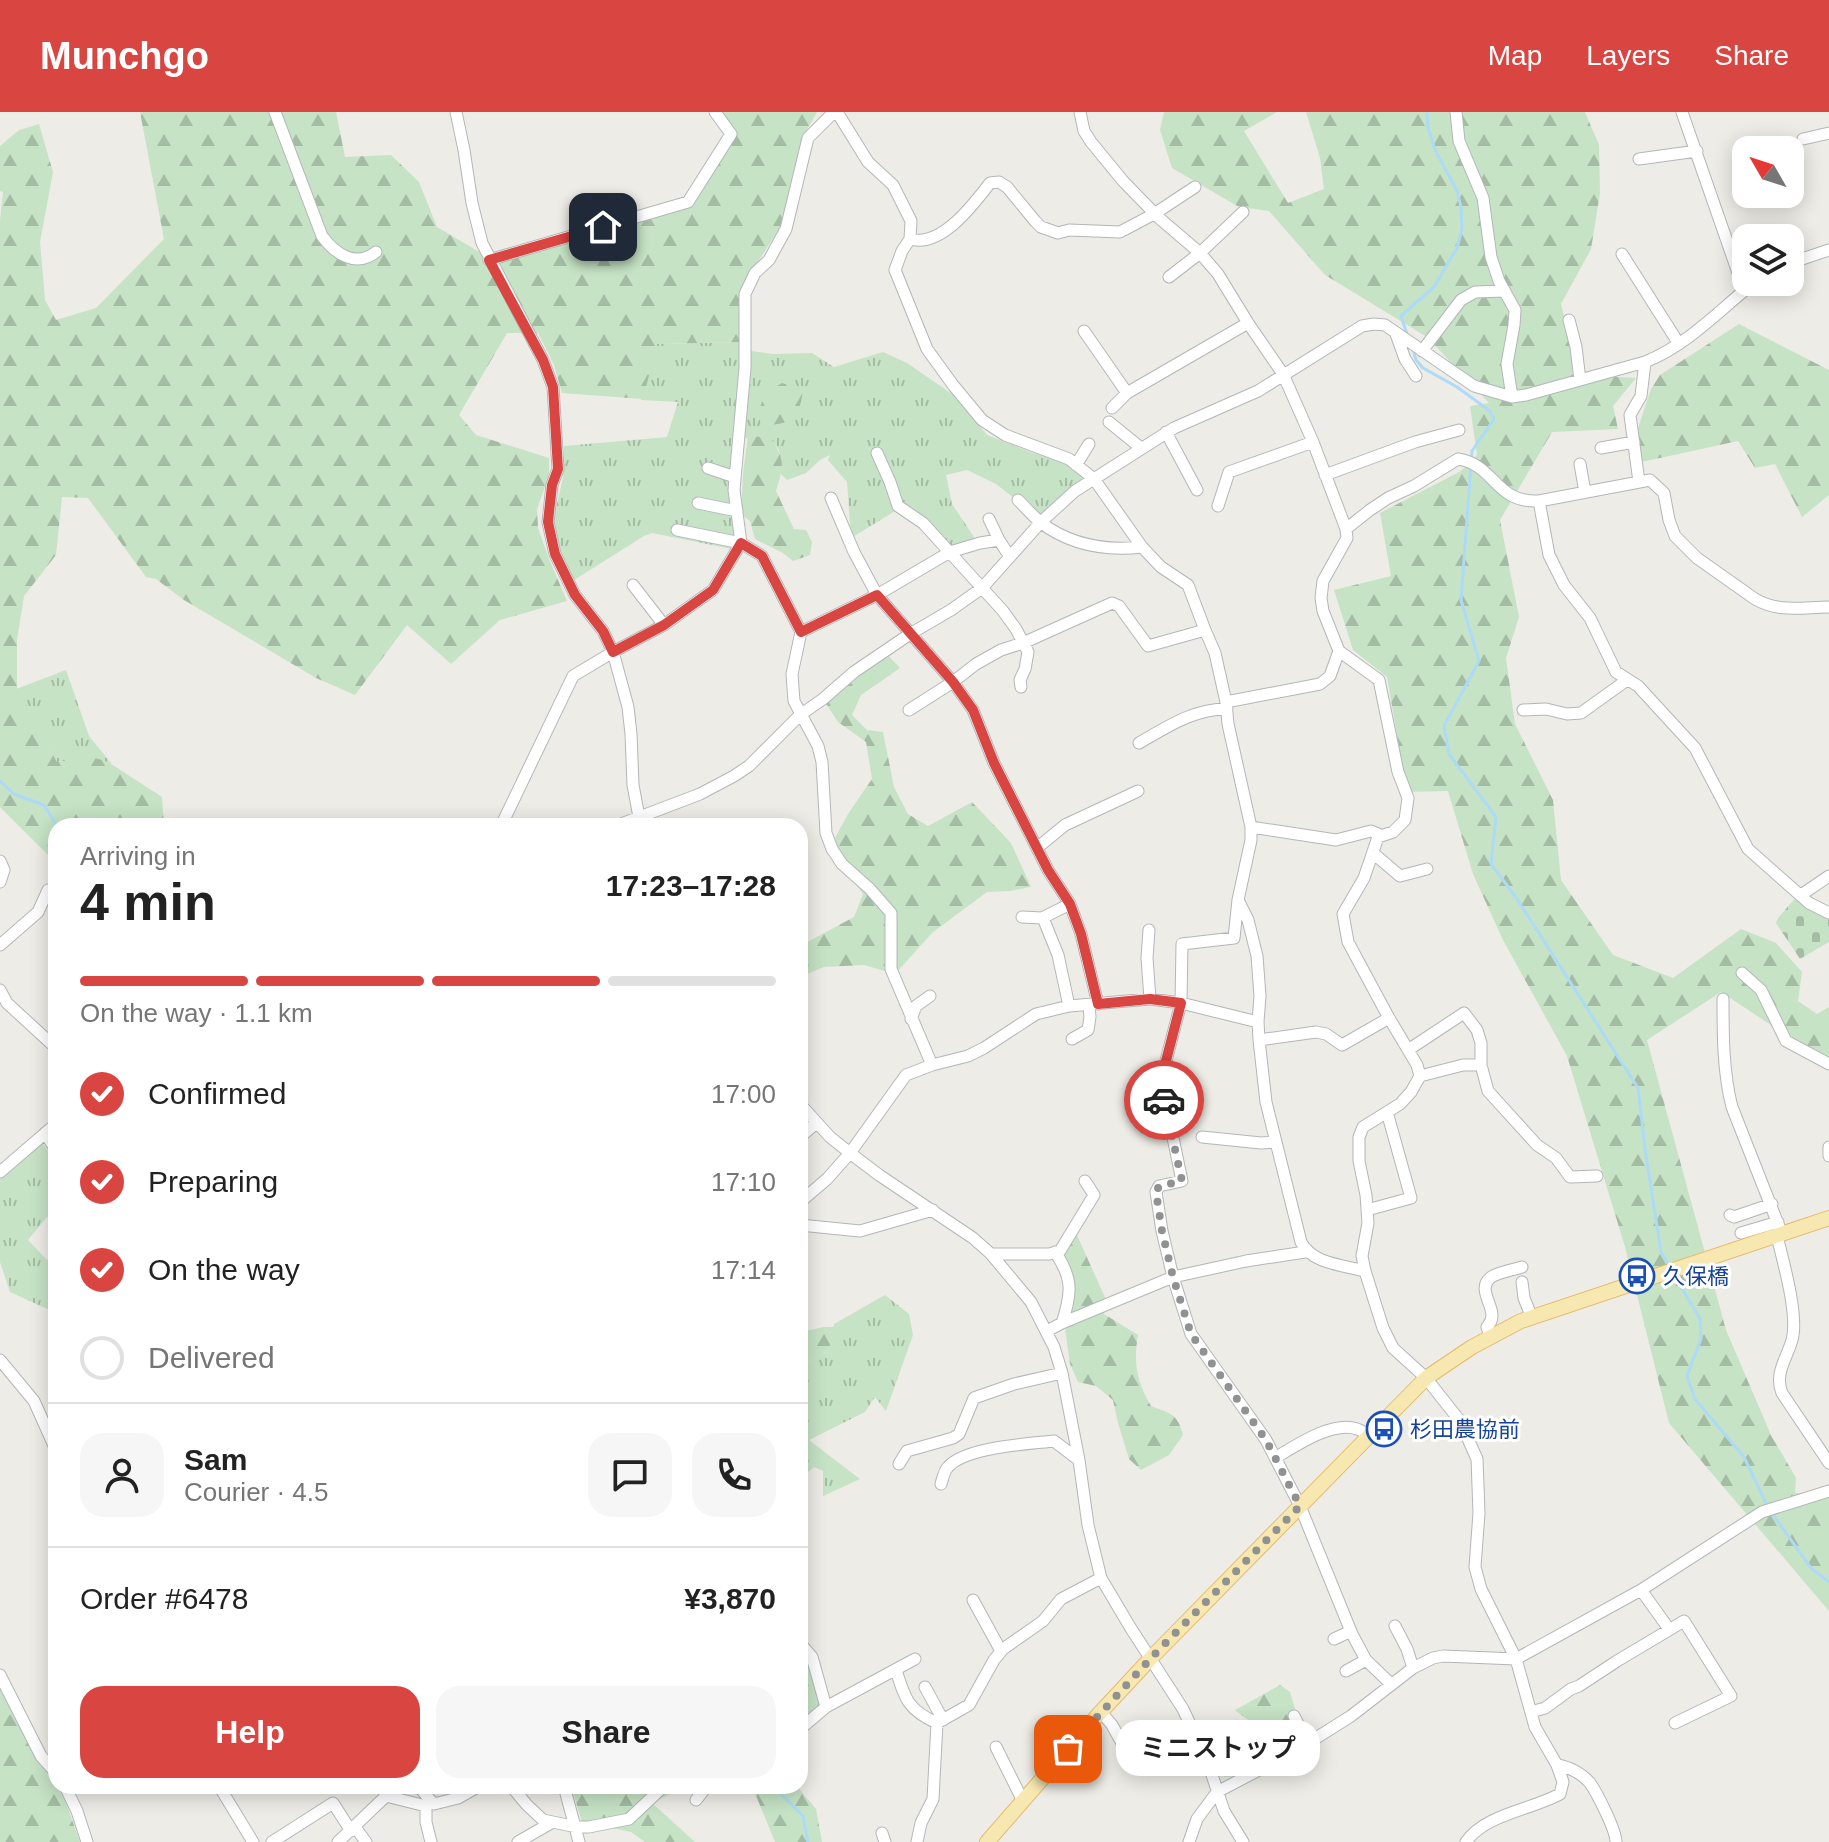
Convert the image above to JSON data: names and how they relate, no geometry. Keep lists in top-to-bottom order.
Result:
{
  "places": {
    "bus stop": ["久保橋", "杉田農協前"],
    "other": ["ミニストップ"]
  },
  "north": "top left",
  "page": {
    "header": "Munchgo",
    "nav": ["Map", "Layers", "Share"],
    "heading": ["4 min", "Arriving in", "17:23–17:28"],
    "panel": [
      "Sam",
      "Courier · 4.5",
      "Order #6478",
      "¥3,870"
    ],
    "bar": "On the way · 1.1 km",
    "list": [
      ["Confirmed", "17:00"],
      ["Preparing", "17:10"],
      ["On the way", "17:14"],
      "Delivered"
    ],
    "buttons": ["Help", "Share"],
    "bubble": "ミニストップ"
  }
}
